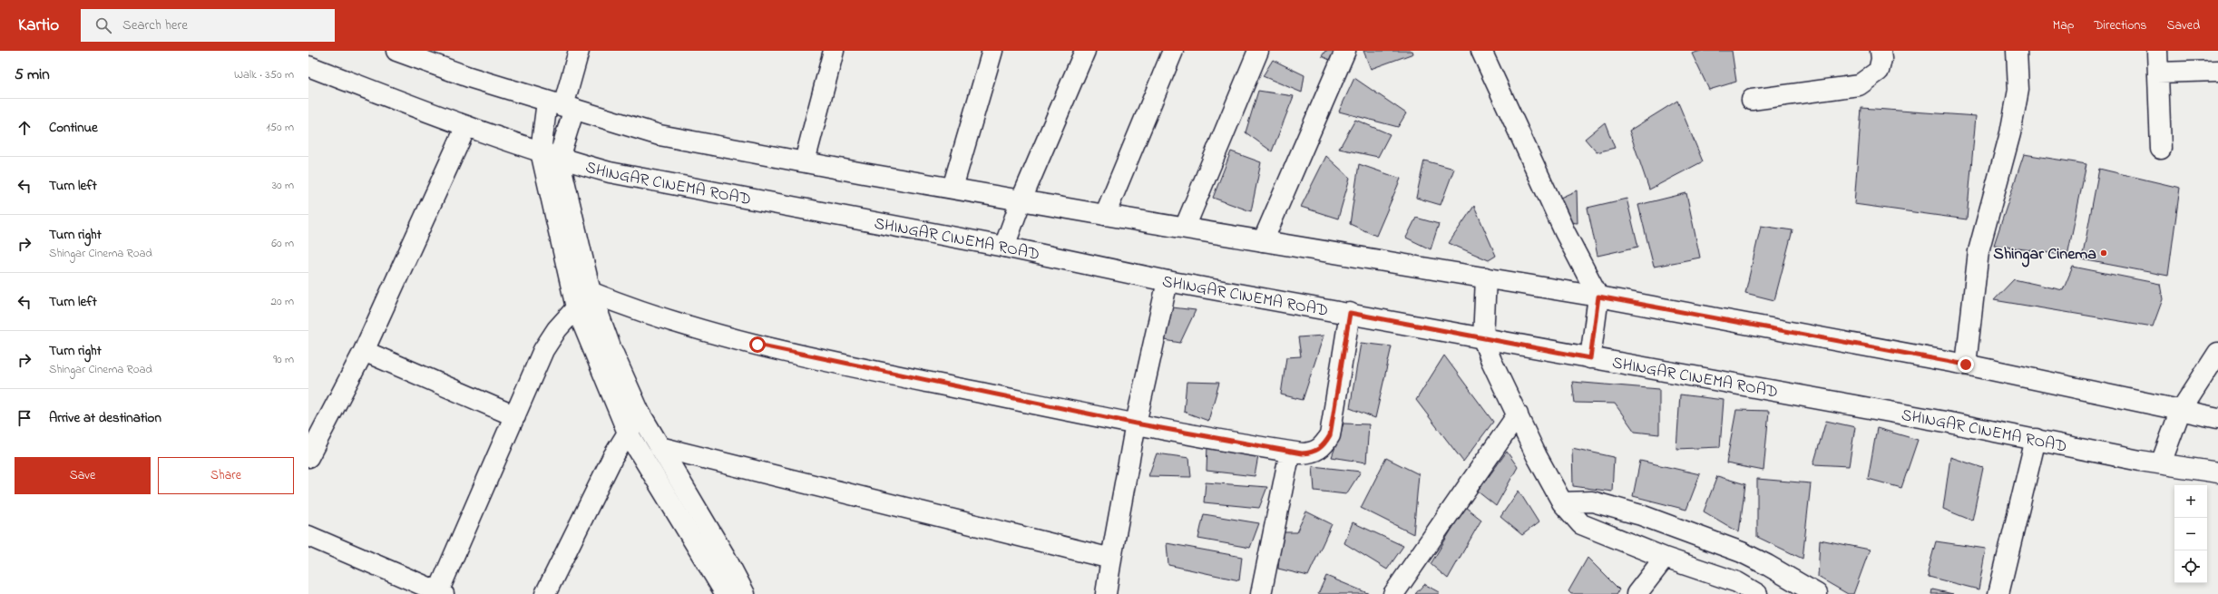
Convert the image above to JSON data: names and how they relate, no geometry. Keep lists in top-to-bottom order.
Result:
{
  "streets": {
    "street": ["SHINGAR CINEMA ROAD"]
  },
  "places": ["Shingar Cinema"],
  "page": {
    "header": "Kartio",
    "search": "Search here",
    "nav": ["Map", "Directions", "Saved"],
    "heading": ["5 min", "Walk · 350 m"],
    "list": [
      ["Continue", "150 m"],
      ["Turn left", "30 m"],
      ["Turn right", "Shingar Cinema Road", "60 m"],
      ["Turn left", "20 m"],
      ["Turn right", "Shingar Cinema Road", "90 m"],
      "Arrive at destination"
    ],
    "buttons": ["Save", "Share"],
    "map_buttons": ["+", "−"]
  }
}
